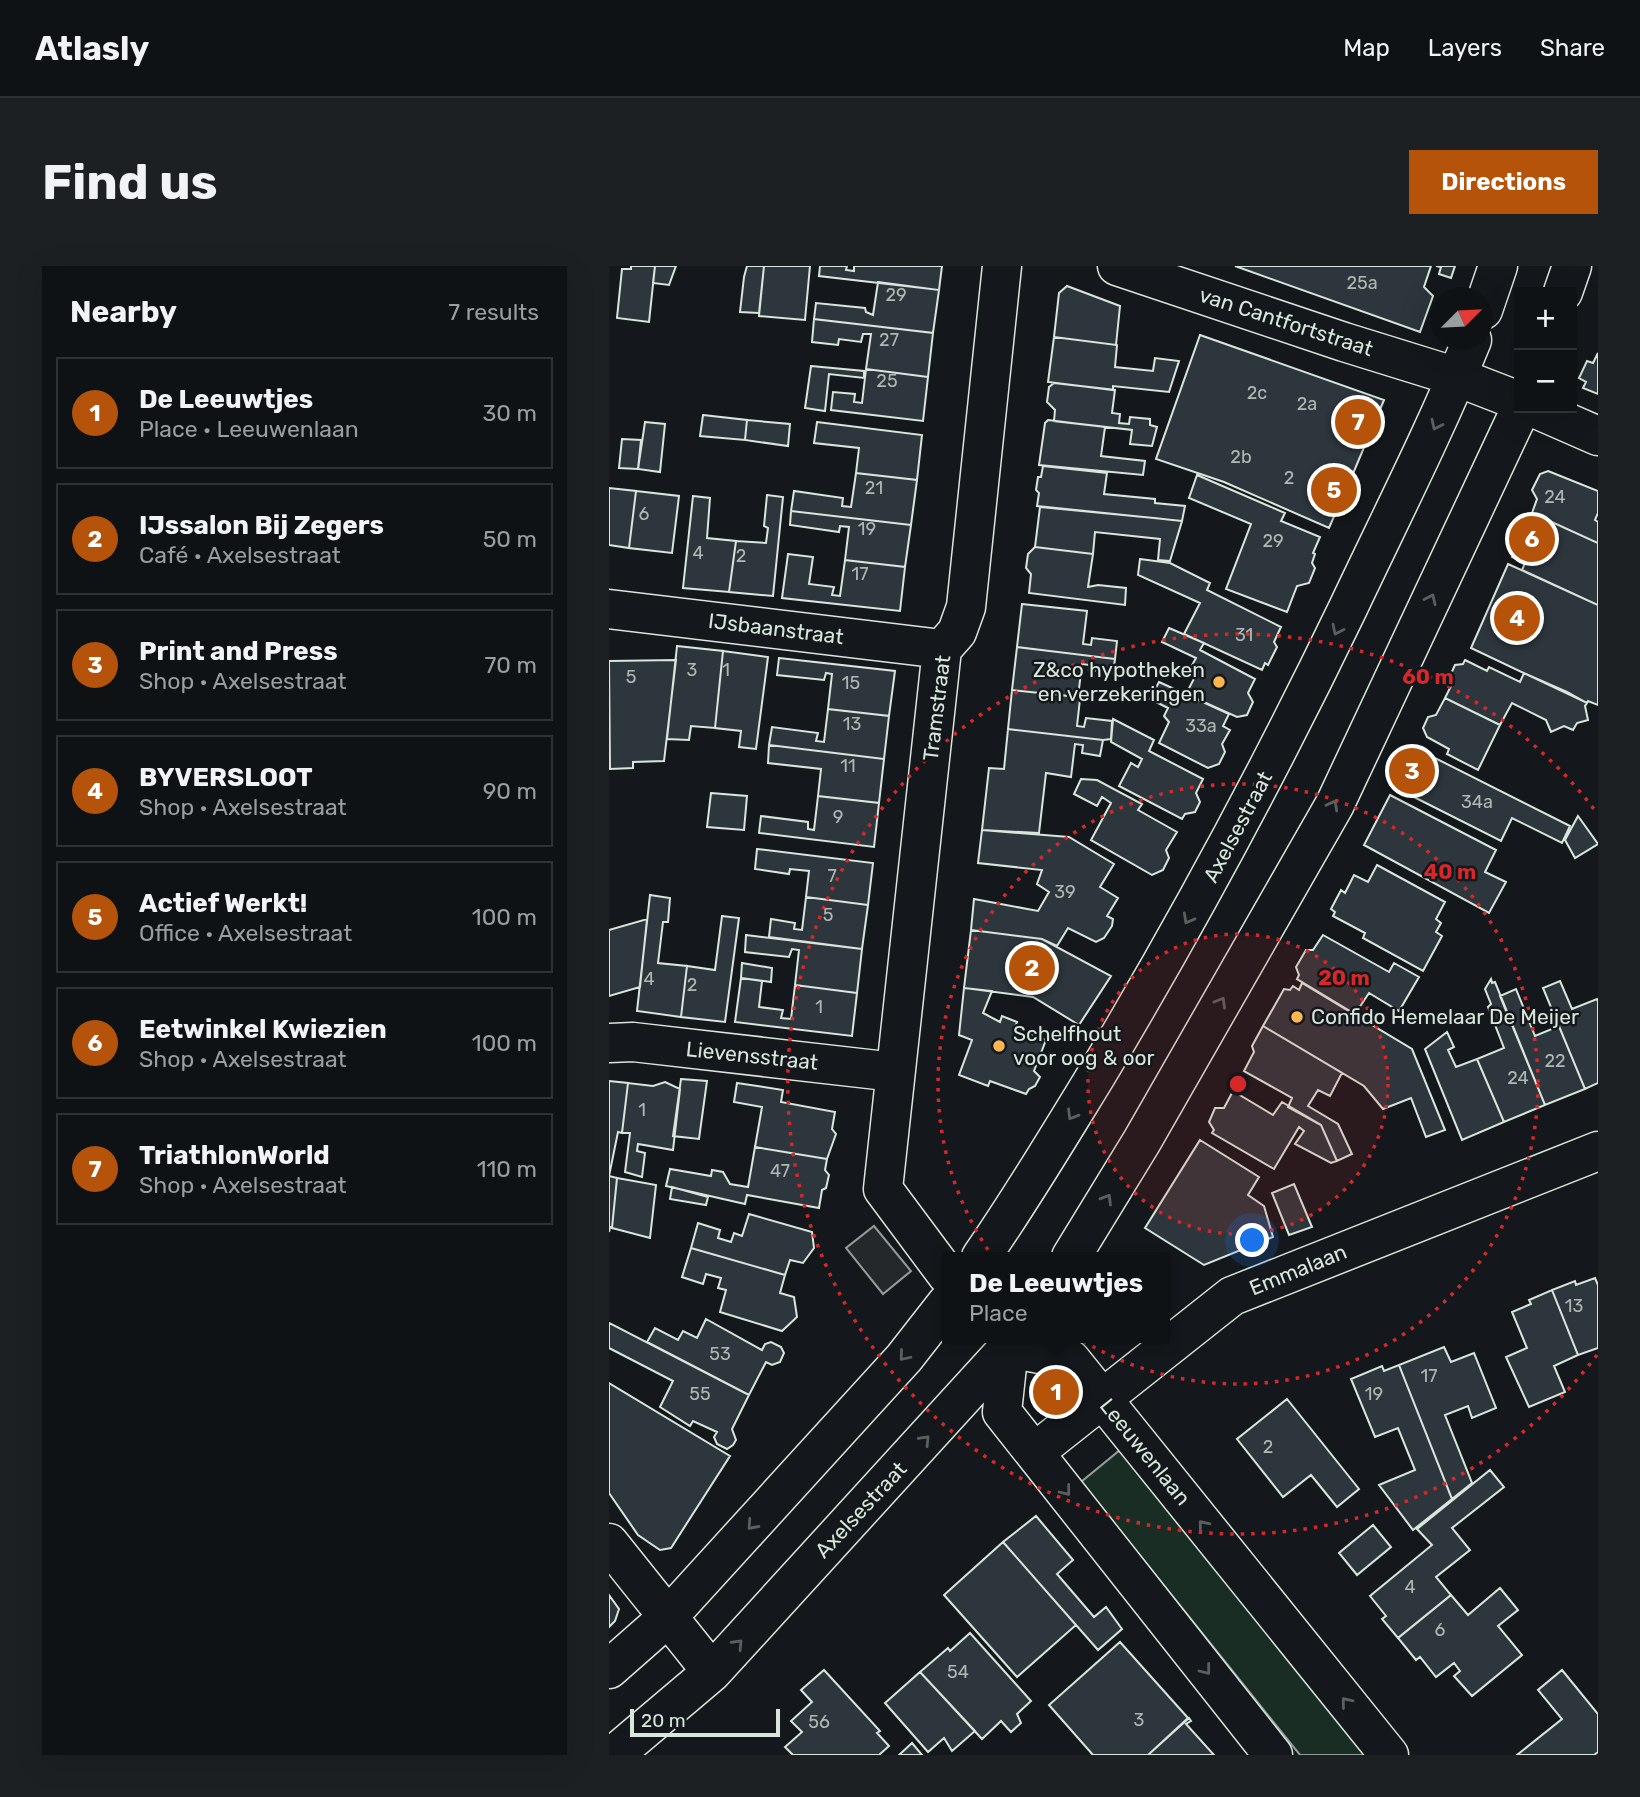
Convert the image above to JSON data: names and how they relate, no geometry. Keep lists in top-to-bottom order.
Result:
{
  "streets": {
    "street": [
      "van Cantfortstraat",
      "IJsbaanstraat",
      "Tramstraat",
      "Axelsestraat",
      "Lievensstraat",
      "Emmalaan",
      "Leeuwenlaan"
    ]
  },
  "crossings": [
    ["van Cantfortstraat", "Axelsestraat"],
    ["IJsbaanstraat", "Tramstraat"],
    ["Tramstraat", "Lievensstraat"],
    ["Emmalaan", "Leeuwenlaan"]
  ],
  "places": ["Z&co hypotheken en verzekeringen", "Confido Hemelaar De Meijer", "Schelfhout voor oog & oor"],
  "house_numbers": [
    "25a",
    "29",
    "27",
    "25",
    "2c",
    "2a",
    "2b",
    "2",
    "21",
    "24",
    "6",
    "19",
    "29",
    "4",
    "2",
    "17",
    "31",
    "3",
    "1",
    "5",
    "15",
    "13",
    "33a",
    "11",
    "34a",
    "9",
    "7",
    "39",
    "5",
    "4",
    "2",
    "1",
    "22",
    "24",
    "1",
    "47",
    "13",
    "53",
    "17",
    "55",
    "19",
    "2",
    "4",
    "6",
    "54",
    "3",
    "56"
  ],
  "scale_bar": "20 m",
  "north": "top right",
  "page": {
    "header": "Atlasly",
    "nav": ["Map", "Layers", "Share"],
    "buttons": "Directions",
    "title": "Find us",
    "heading": ["Nearby", "7 results"],
    "map_buttons": ["+", "−"],
    "list": [
      {
        "mark": "1",
        "name": "De Leeuwtjes",
        "note": "Place · Leeuwenlaan",
        "value": "30 m"
      },
      {
        "mark": "2",
        "name": "IJssalon Bij Zegers",
        "note": "Café · Axelsestraat",
        "value": "50 m"
      },
      {
        "mark": "3",
        "name": "Print and Press",
        "note": "Shop · Axelsestraat",
        "value": "70 m"
      },
      {
        "mark": "4",
        "name": "BYVERSLOOT",
        "note": "Shop · Axelsestraat",
        "value": "90 m"
      },
      {
        "mark": "5",
        "name": "Actief Werkt!",
        "note": "Office · Axelsestraat",
        "value": "100 m"
      },
      {
        "mark": "6",
        "name": "Eetwinkel Kwiezien",
        "note": "Shop · Axelsestraat",
        "value": "100 m"
      },
      {
        "mark": "7",
        "name": "TriathlonWorld",
        "note": "Shop · Axelsestraat",
        "value": "110 m"
      }
    ],
    "pins": [
      "7",
      "5",
      "6",
      "4",
      "3",
      "2",
      "1"
    ],
    "popup": ["De Leeuwtjes", "Place"],
    "scale": "20 m"
  },
  "rings": ["60 m", "40 m", "20 m"]
}
